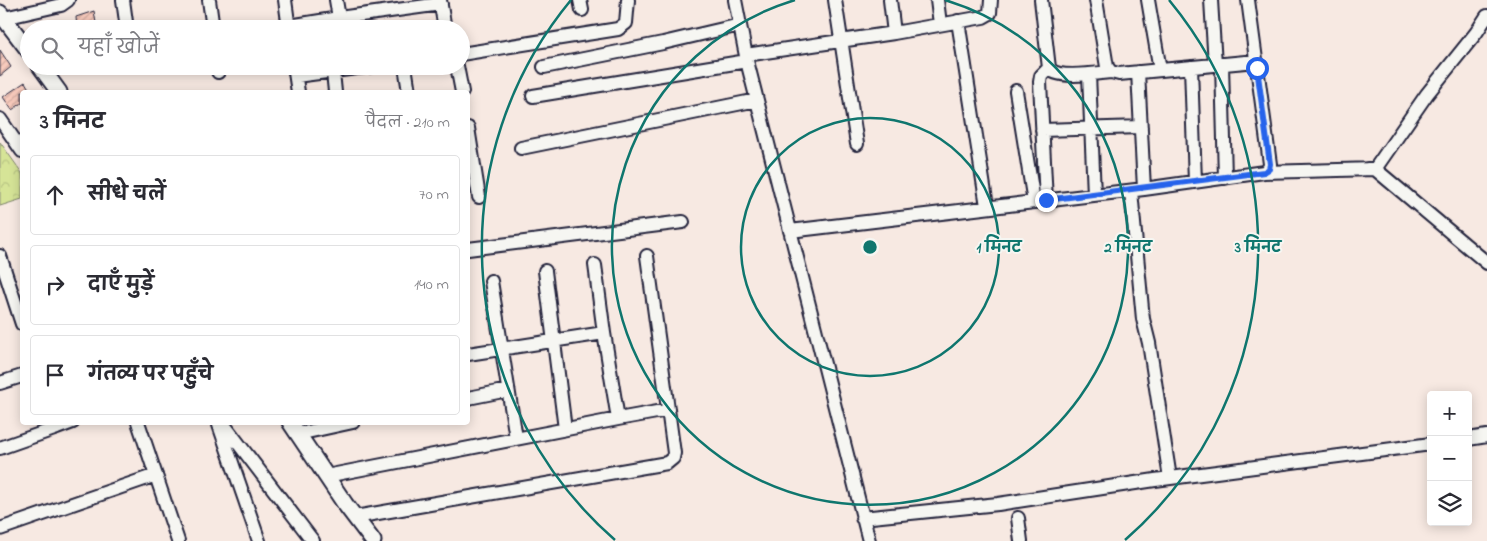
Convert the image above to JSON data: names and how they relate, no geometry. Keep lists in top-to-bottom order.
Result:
{
  "page": {
    "search": "यहाँ खोजें",
    "heading": ["3 मिनट", "पैदल · 210 m"],
    "list": [
      ["सीधे चलें", "70 m"],
      ["दाएँ मुड़ें", "140 m"],
      "गंतव्य पर पहुँचे"
    ],
    "map_buttons": ["+", "−"]
  },
  "rings": ["1 मिनट", "2 मिनट", "3 मिनट"]
}
